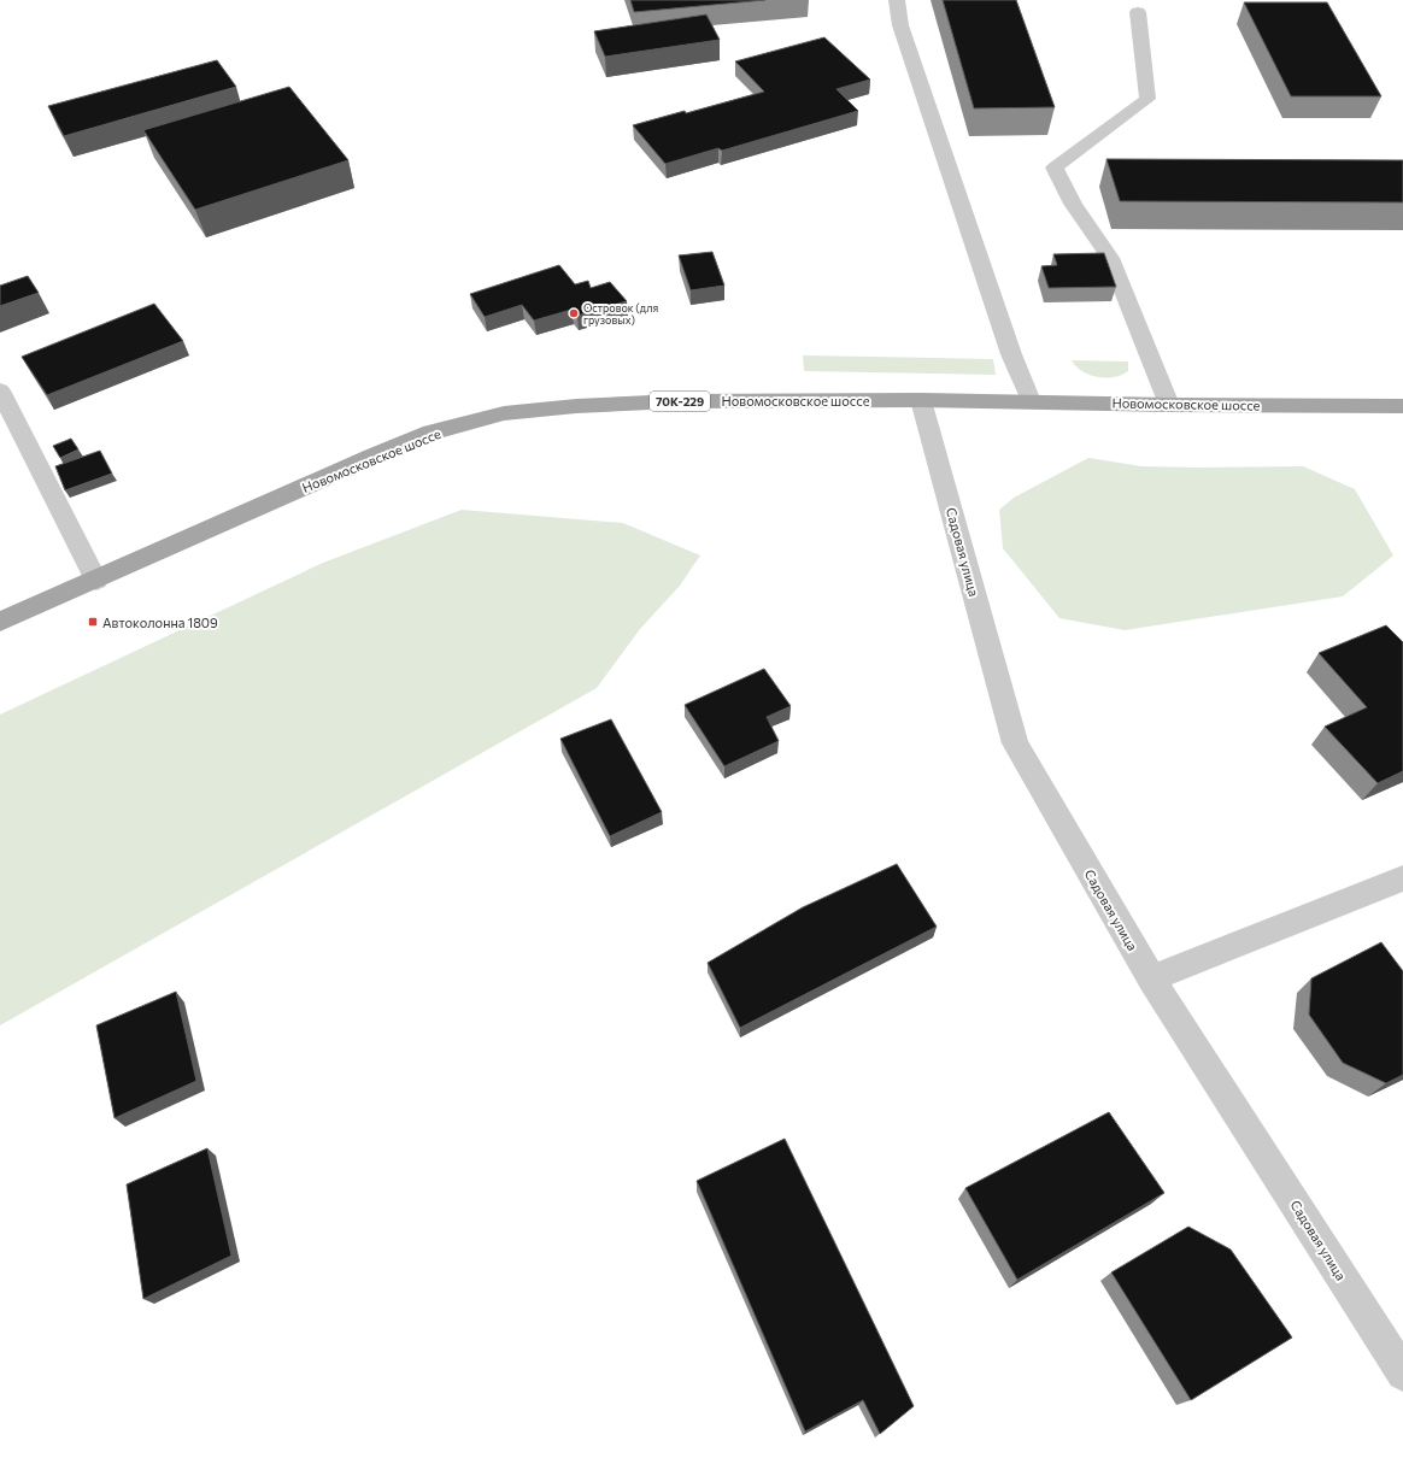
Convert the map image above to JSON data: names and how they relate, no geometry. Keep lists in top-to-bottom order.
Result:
{
  "streets": {
    "main road": ["Новомосковское шоссе", "70К-229"],
    "street": ["Садовая улица"]
  },
  "crossings": [
    ["Новомосковское шоссе", "Садовая улица"]
  ],
  "places": {
    "other": ["Островок (для грузовых)"],
    "transit": ["Автоколонна 1809"]
  }
}
